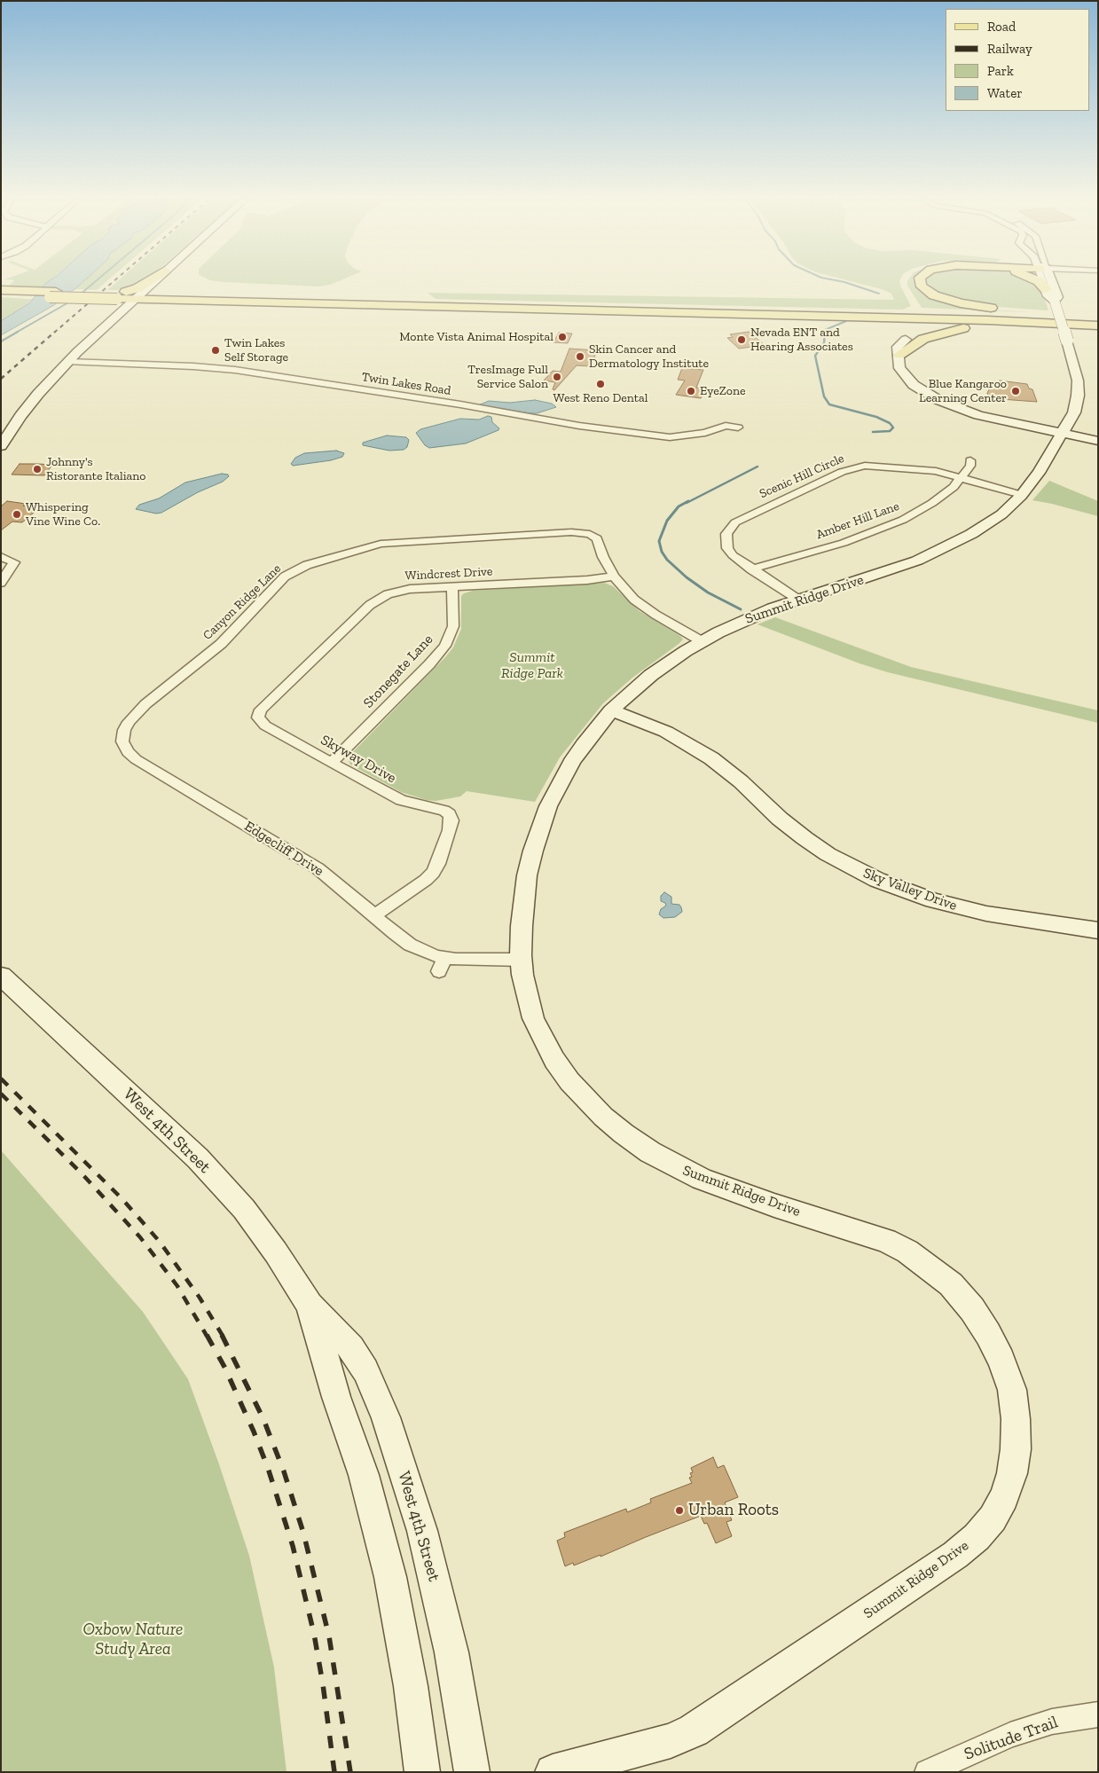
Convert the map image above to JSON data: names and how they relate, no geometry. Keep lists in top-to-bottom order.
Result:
{
  "streets": {
    "street": [
      "Twin Lakes Road",
      "Scenic Hill Circle",
      "Amber Hill Lane",
      "Windcrest Drive",
      "Summit Ridge Drive",
      "Canyon Ridge Lane",
      "Stonegate Lane",
      "Skyway Drive",
      "Edgecliff Drive",
      "Sky Valley Drive",
      "West 4th Street",
      "Solitude Trail"
    ]
  },
  "crossings": [
    ["Scenic Hill Circle", "Amber Hill Lane"],
    ["Scenic Hill Circle", "Summit Ridge Drive"],
    ["Windcrest Drive", "Canyon Ridge Lane"],
    ["Windcrest Drive", "Stonegate Lane"],
    ["Windcrest Drive", "Skyway Drive"],
    ["Summit Ridge Drive", "Edgecliff Drive"],
    ["Summit Ridge Drive", "Sky Valley Drive"],
    ["Canyon Ridge Lane", "Edgecliff Drive"],
    ["Stonegate Lane", "Skyway Drive"],
    ["Skyway Drive", "Edgecliff Drive"]
  ],
  "parks": ["Summit Ridge Park", "Oxbow Nature Study Area"],
  "places": [
    "Monte Vista Animal Hospital",
    "Nevada ENT and Hearing Associates",
    "Twin Lakes Self Storage",
    "Skin Cancer and Dermatology Institute",
    "TresImage Full Service Salon",
    "West Reno Dental",
    "EyeZone",
    "Blue Kangaroo Learning Center",
    "Johnny's Ristorante Italiano",
    "Whispering Vine Wine Co.",
    "Urban Roots"
  ],
  "legend": [
    "Road",
    "Railway",
    "Park",
    "Water"
  ]
}
